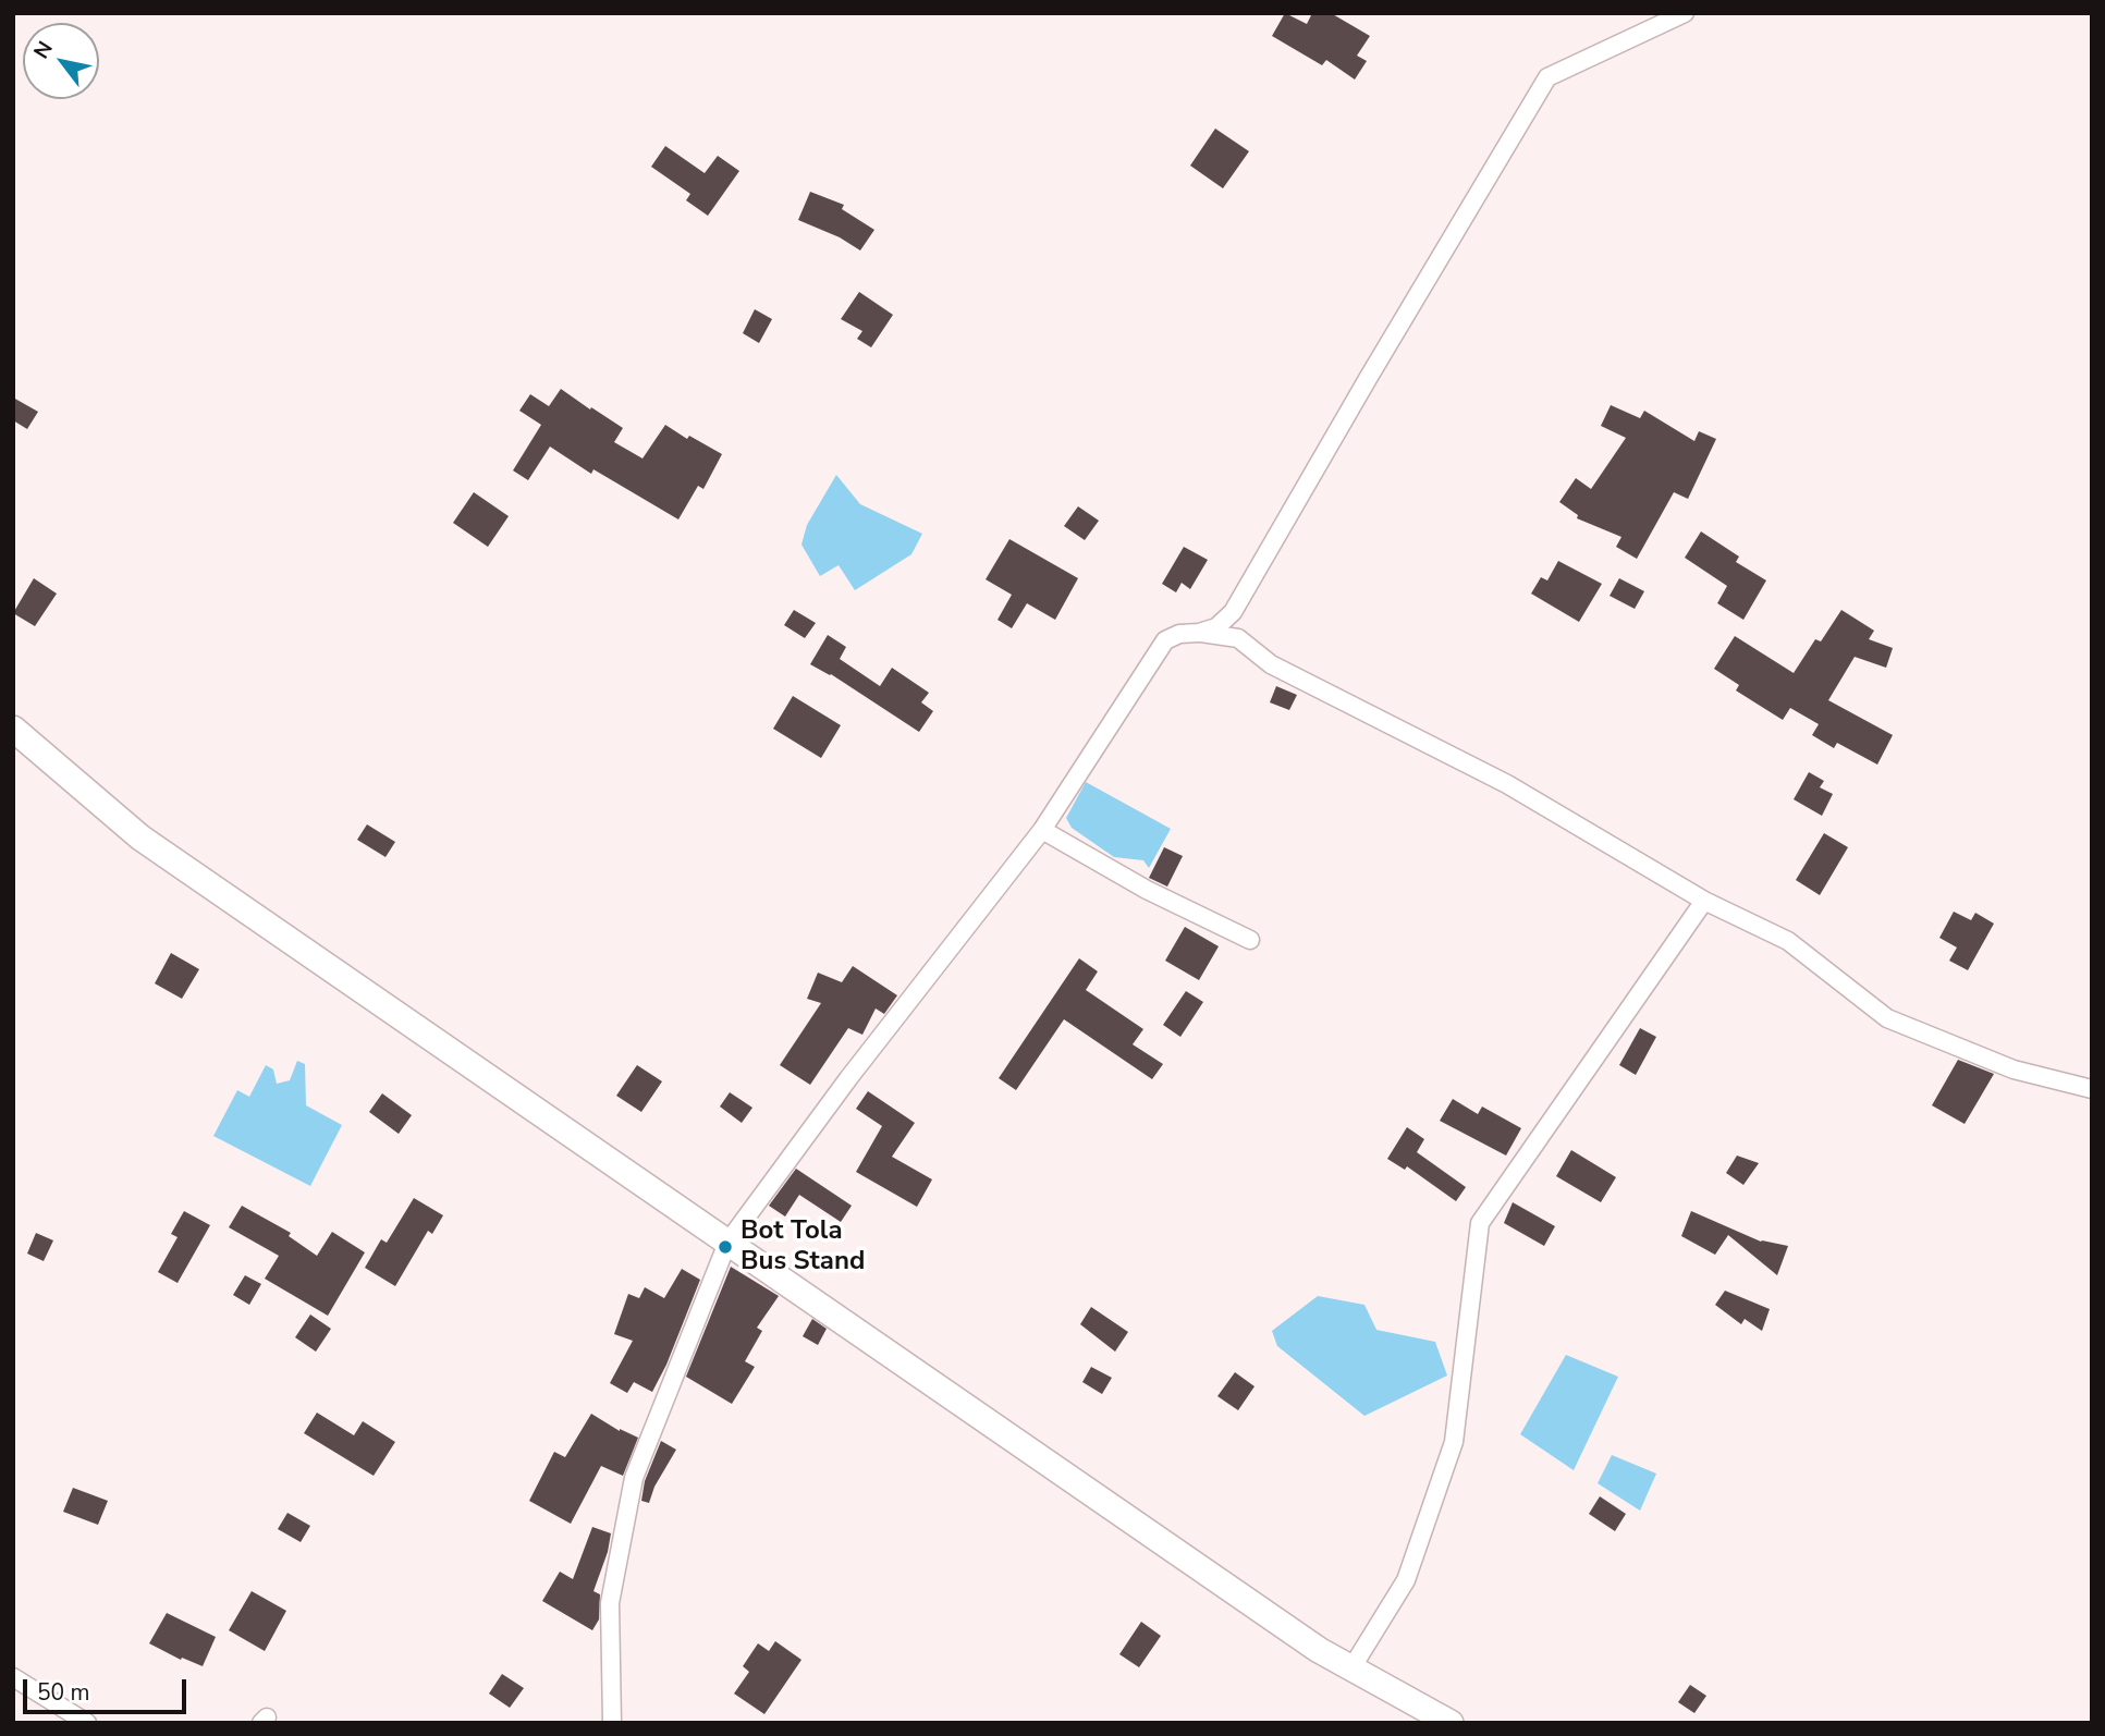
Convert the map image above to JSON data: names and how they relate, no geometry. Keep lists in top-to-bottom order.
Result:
{
  "places": ["Bot Tola Bus Stand"],
  "scale_bar": "50 m",
  "north": "top left"
}
